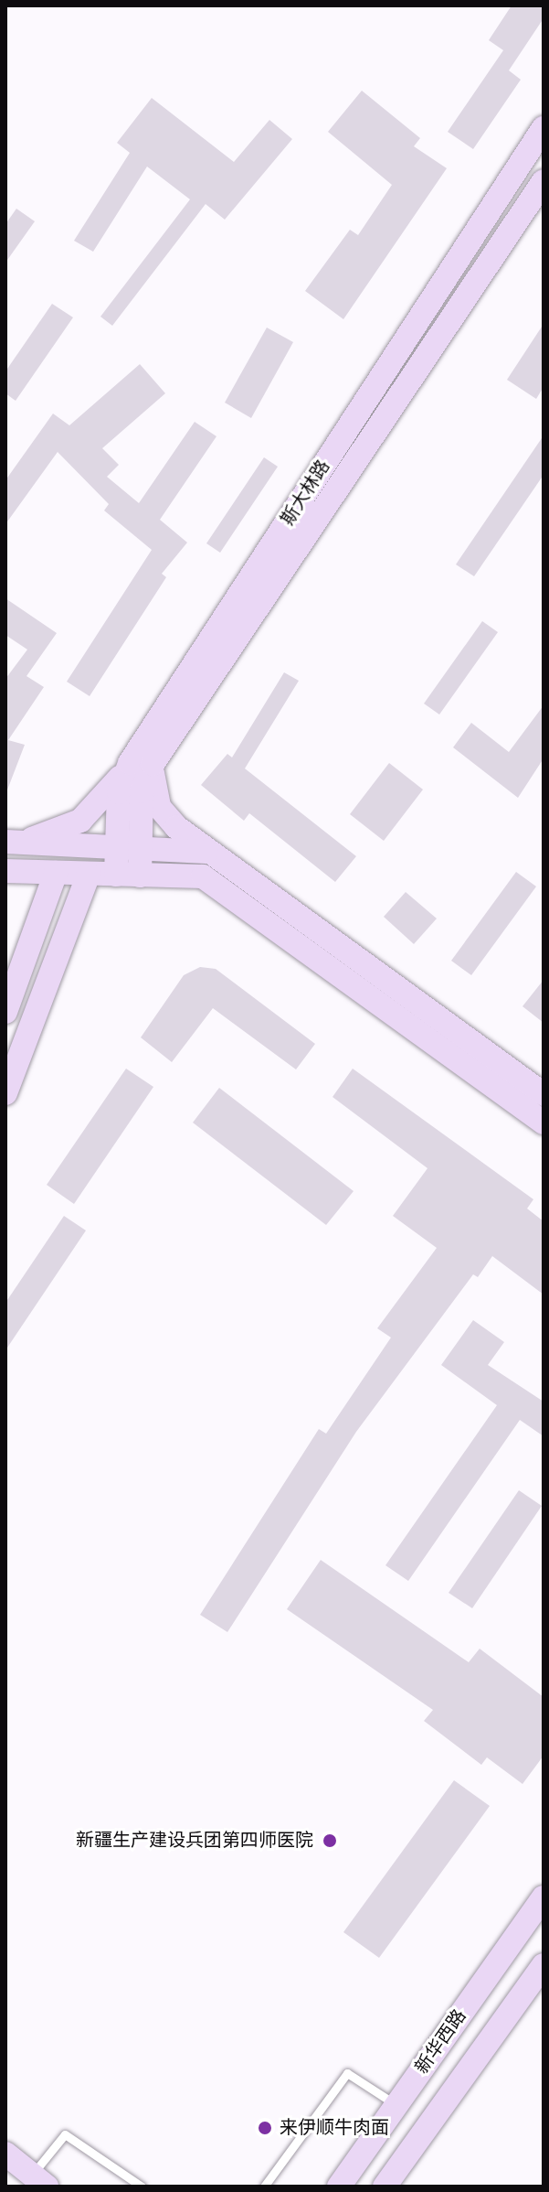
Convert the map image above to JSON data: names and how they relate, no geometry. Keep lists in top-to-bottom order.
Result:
{
  "streets": {
    "main road": ["斯大林路", "新华西路"]
  },
  "places": ["新疆生产建设兵团第四师医院", "来伊顺牛肉面"]
}
